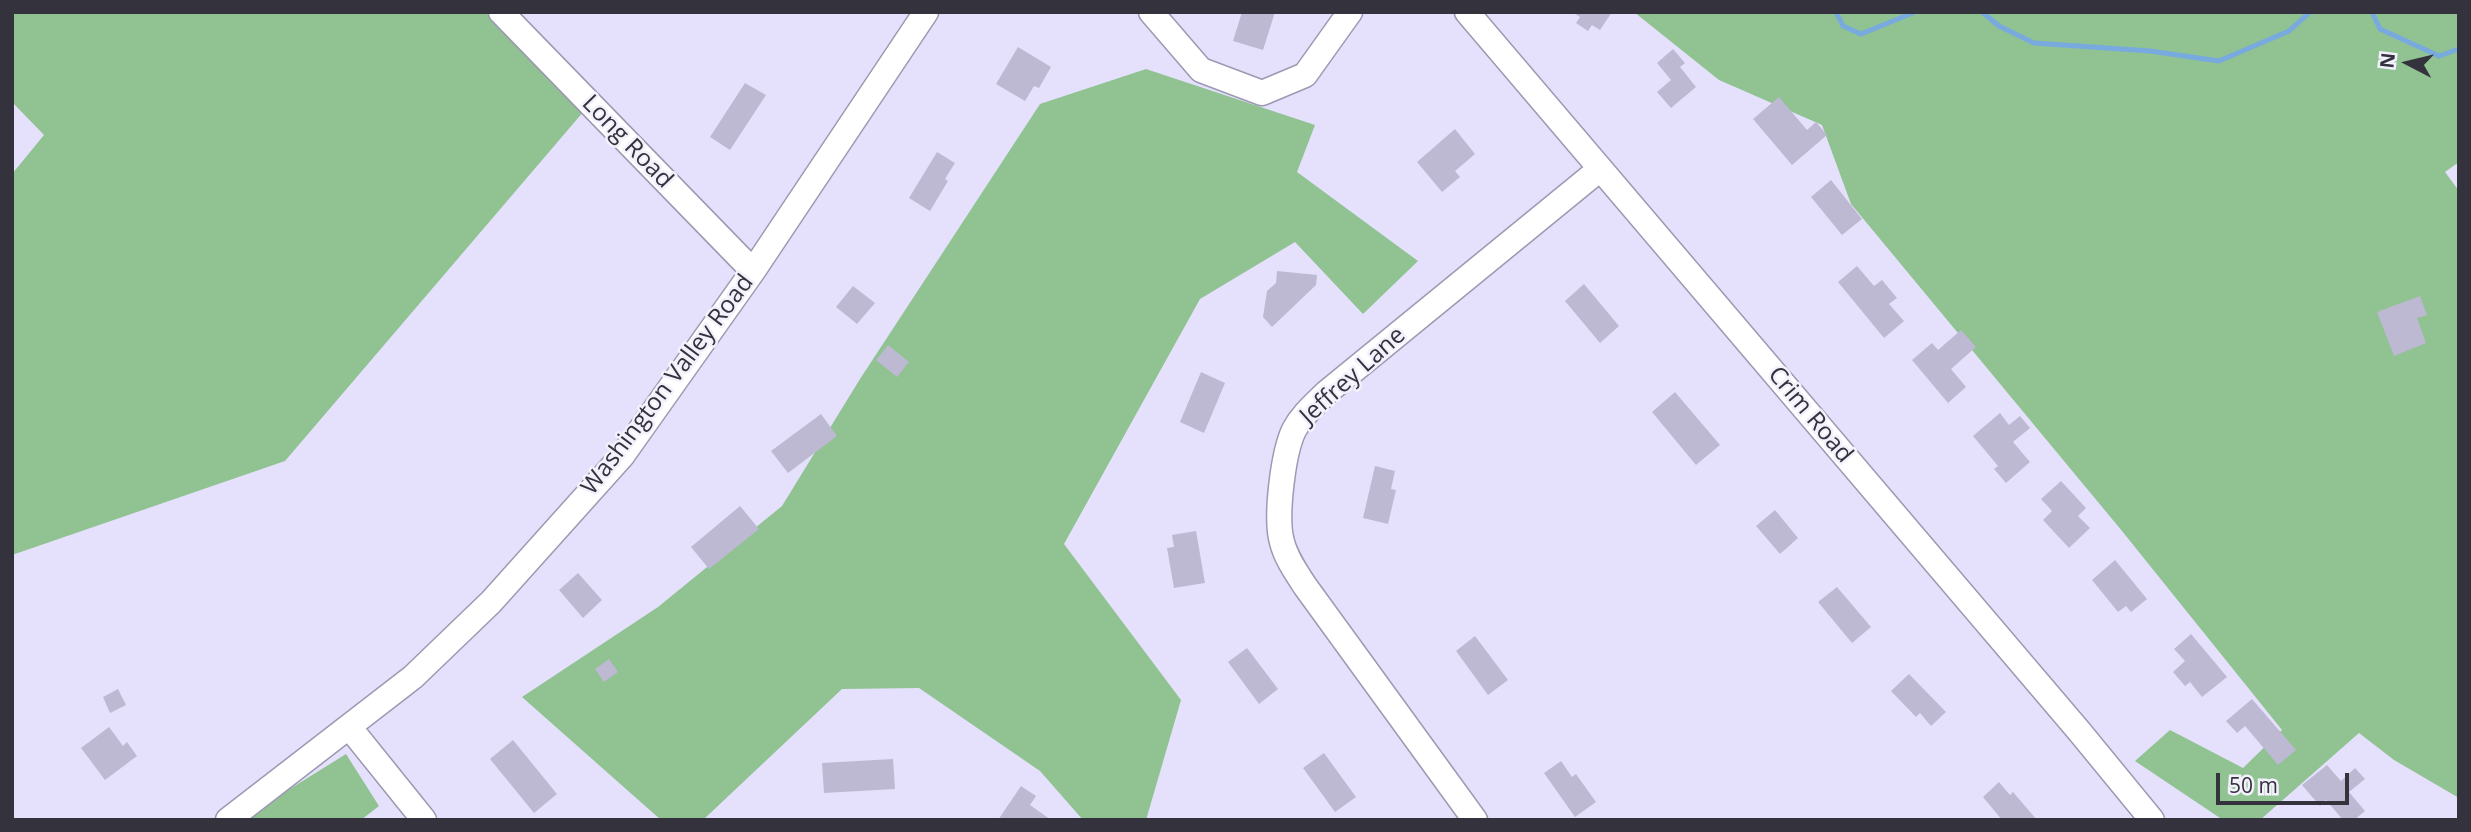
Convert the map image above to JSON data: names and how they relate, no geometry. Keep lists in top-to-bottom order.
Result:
{
  "streets": {
    "street": [
      "Long Road",
      "Jeffrey Lane",
      "Washington Valley Road",
      "Crim Road"
    ]
  },
  "crossings": [
    ["Long Road", "Washington Valley Road"],
    ["Jeffrey Lane", "Crim Road"]
  ],
  "scale_bar": "50 m",
  "north": "left"
}
